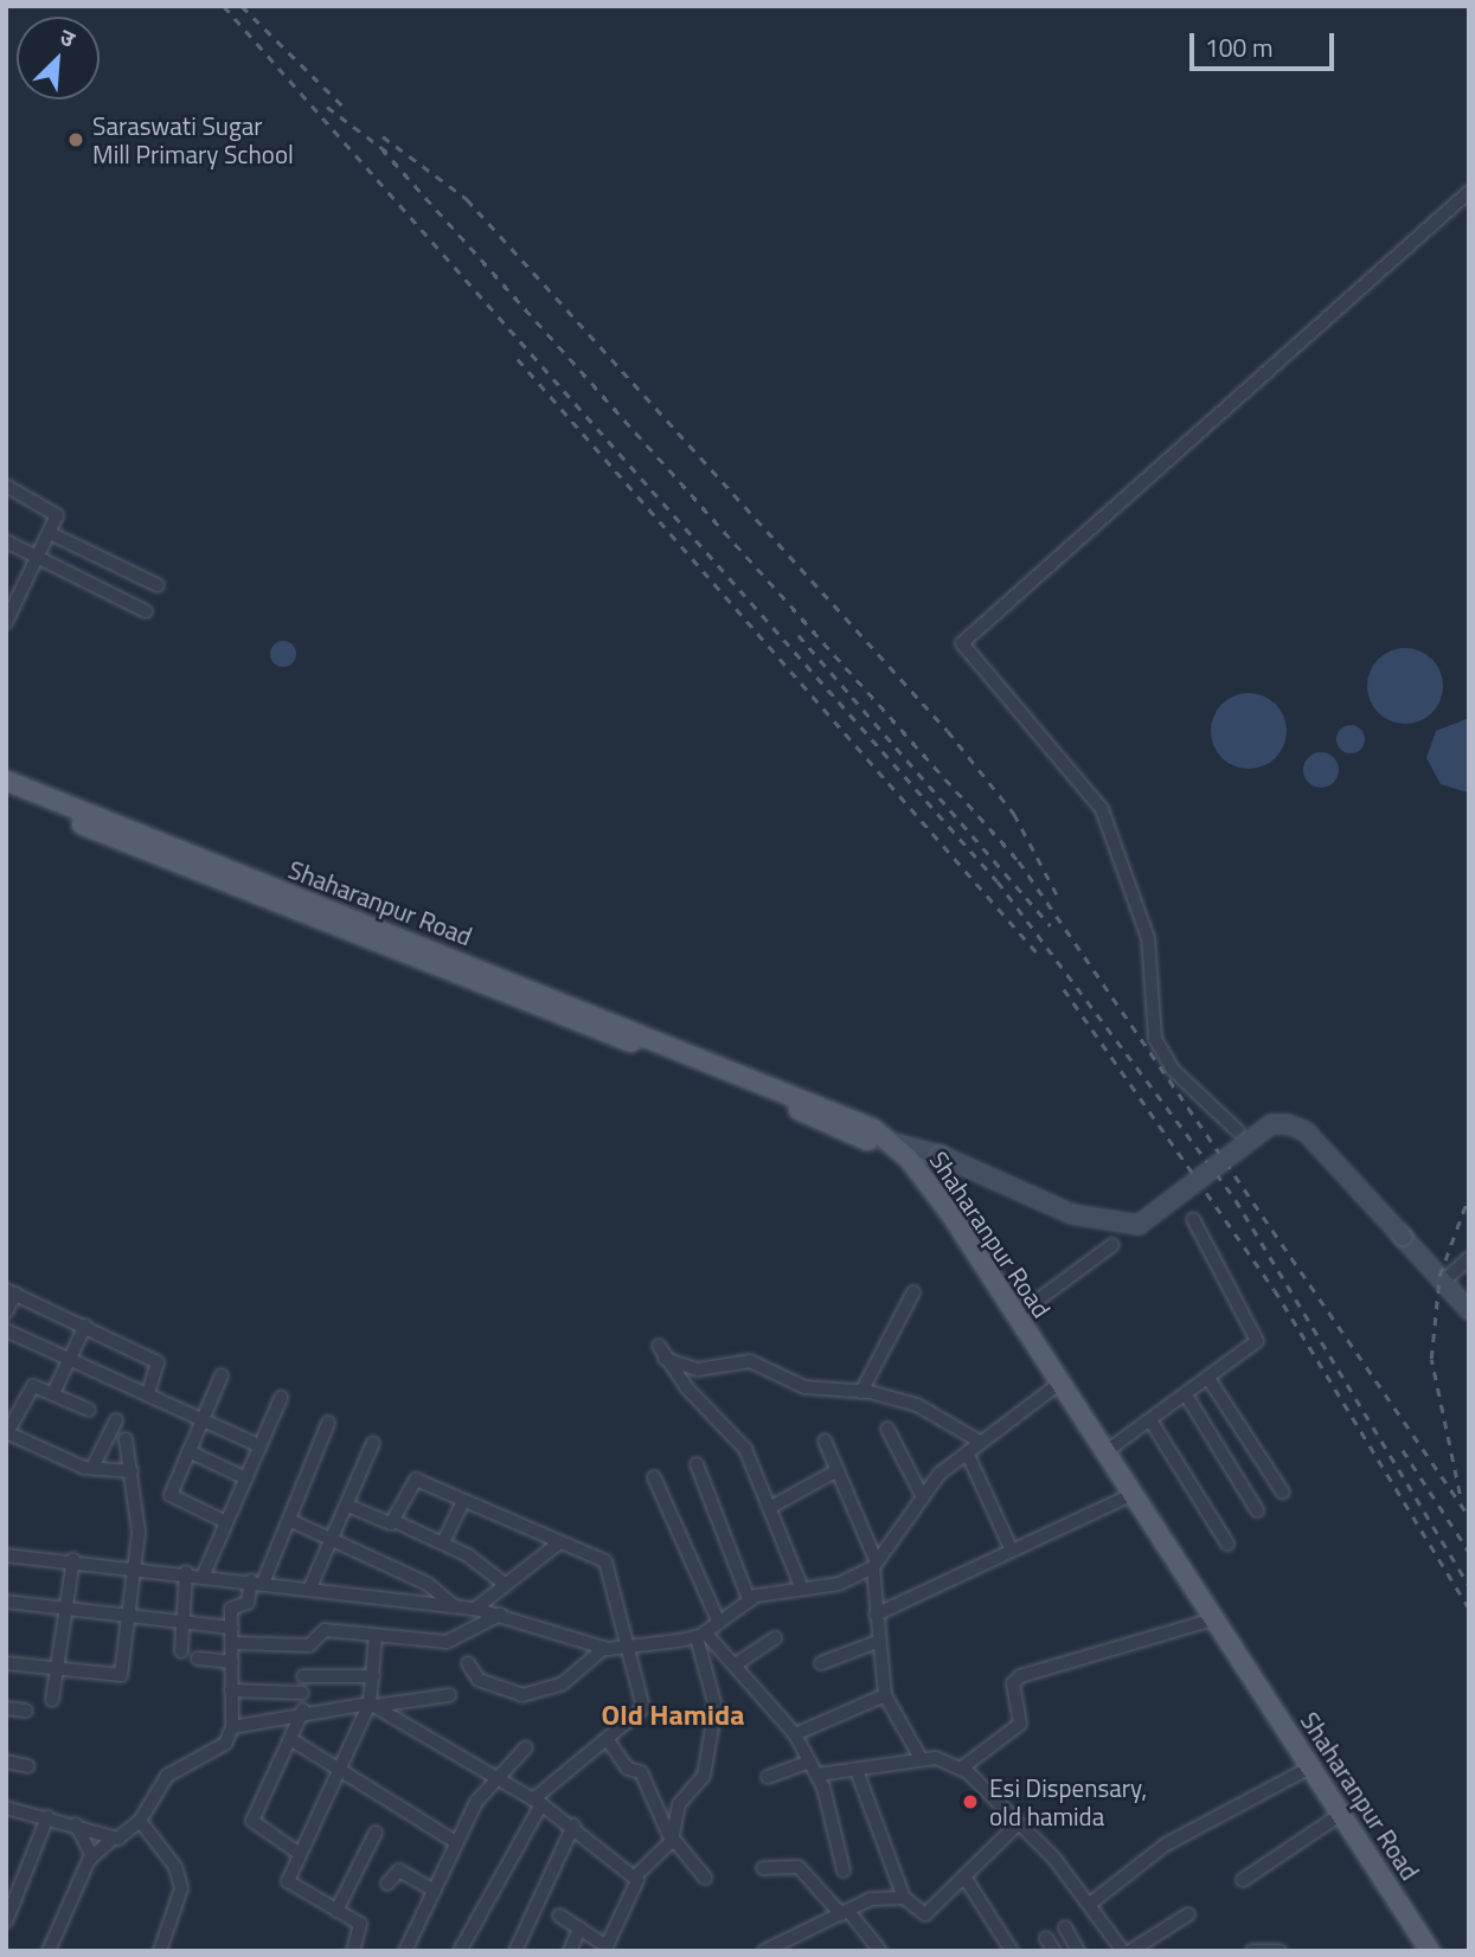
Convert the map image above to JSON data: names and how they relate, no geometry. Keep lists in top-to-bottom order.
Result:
{
  "streets": {
    "main road": ["Shaharanpur Road"]
  },
  "districts": ["Old Hamida"],
  "places": ["Saraswati Sugar Mill Primary School", "Esi Dispensary, old hamida"],
  "scale_bar": "100 m",
  "north": "top right"
}
